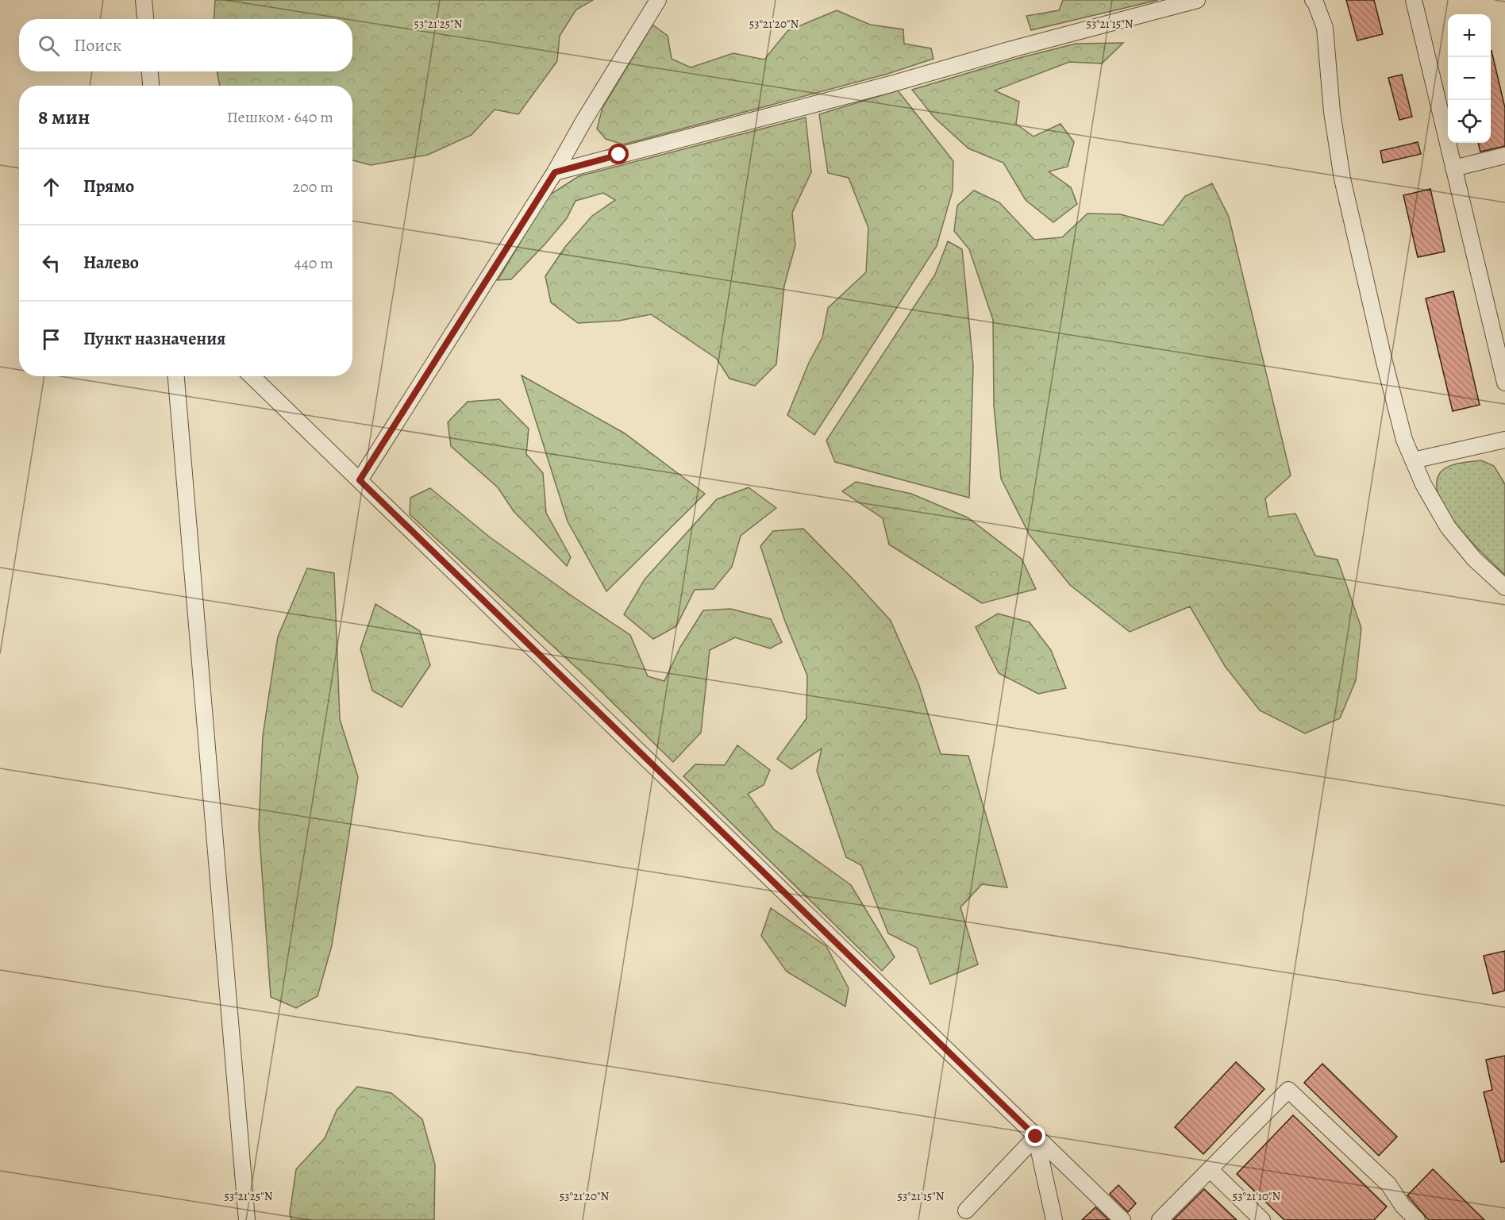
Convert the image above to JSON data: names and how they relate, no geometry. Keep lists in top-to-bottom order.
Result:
{
  "page": {
    "map_buttons": ["+", "−"],
    "search": "Поиск",
    "heading": ["8 мин", "Пешком · 640 m"],
    "list": [
      ["Прямо", "200 m"],
      ["Налево", "440 m"],
      "Пункт назначения"
    ]
  },
  "coordinates": [
    "53°21'25\"N",
    "53°21'20\"N",
    "53°21'15\"N",
    "53°21'10\"N"
  ]
}
